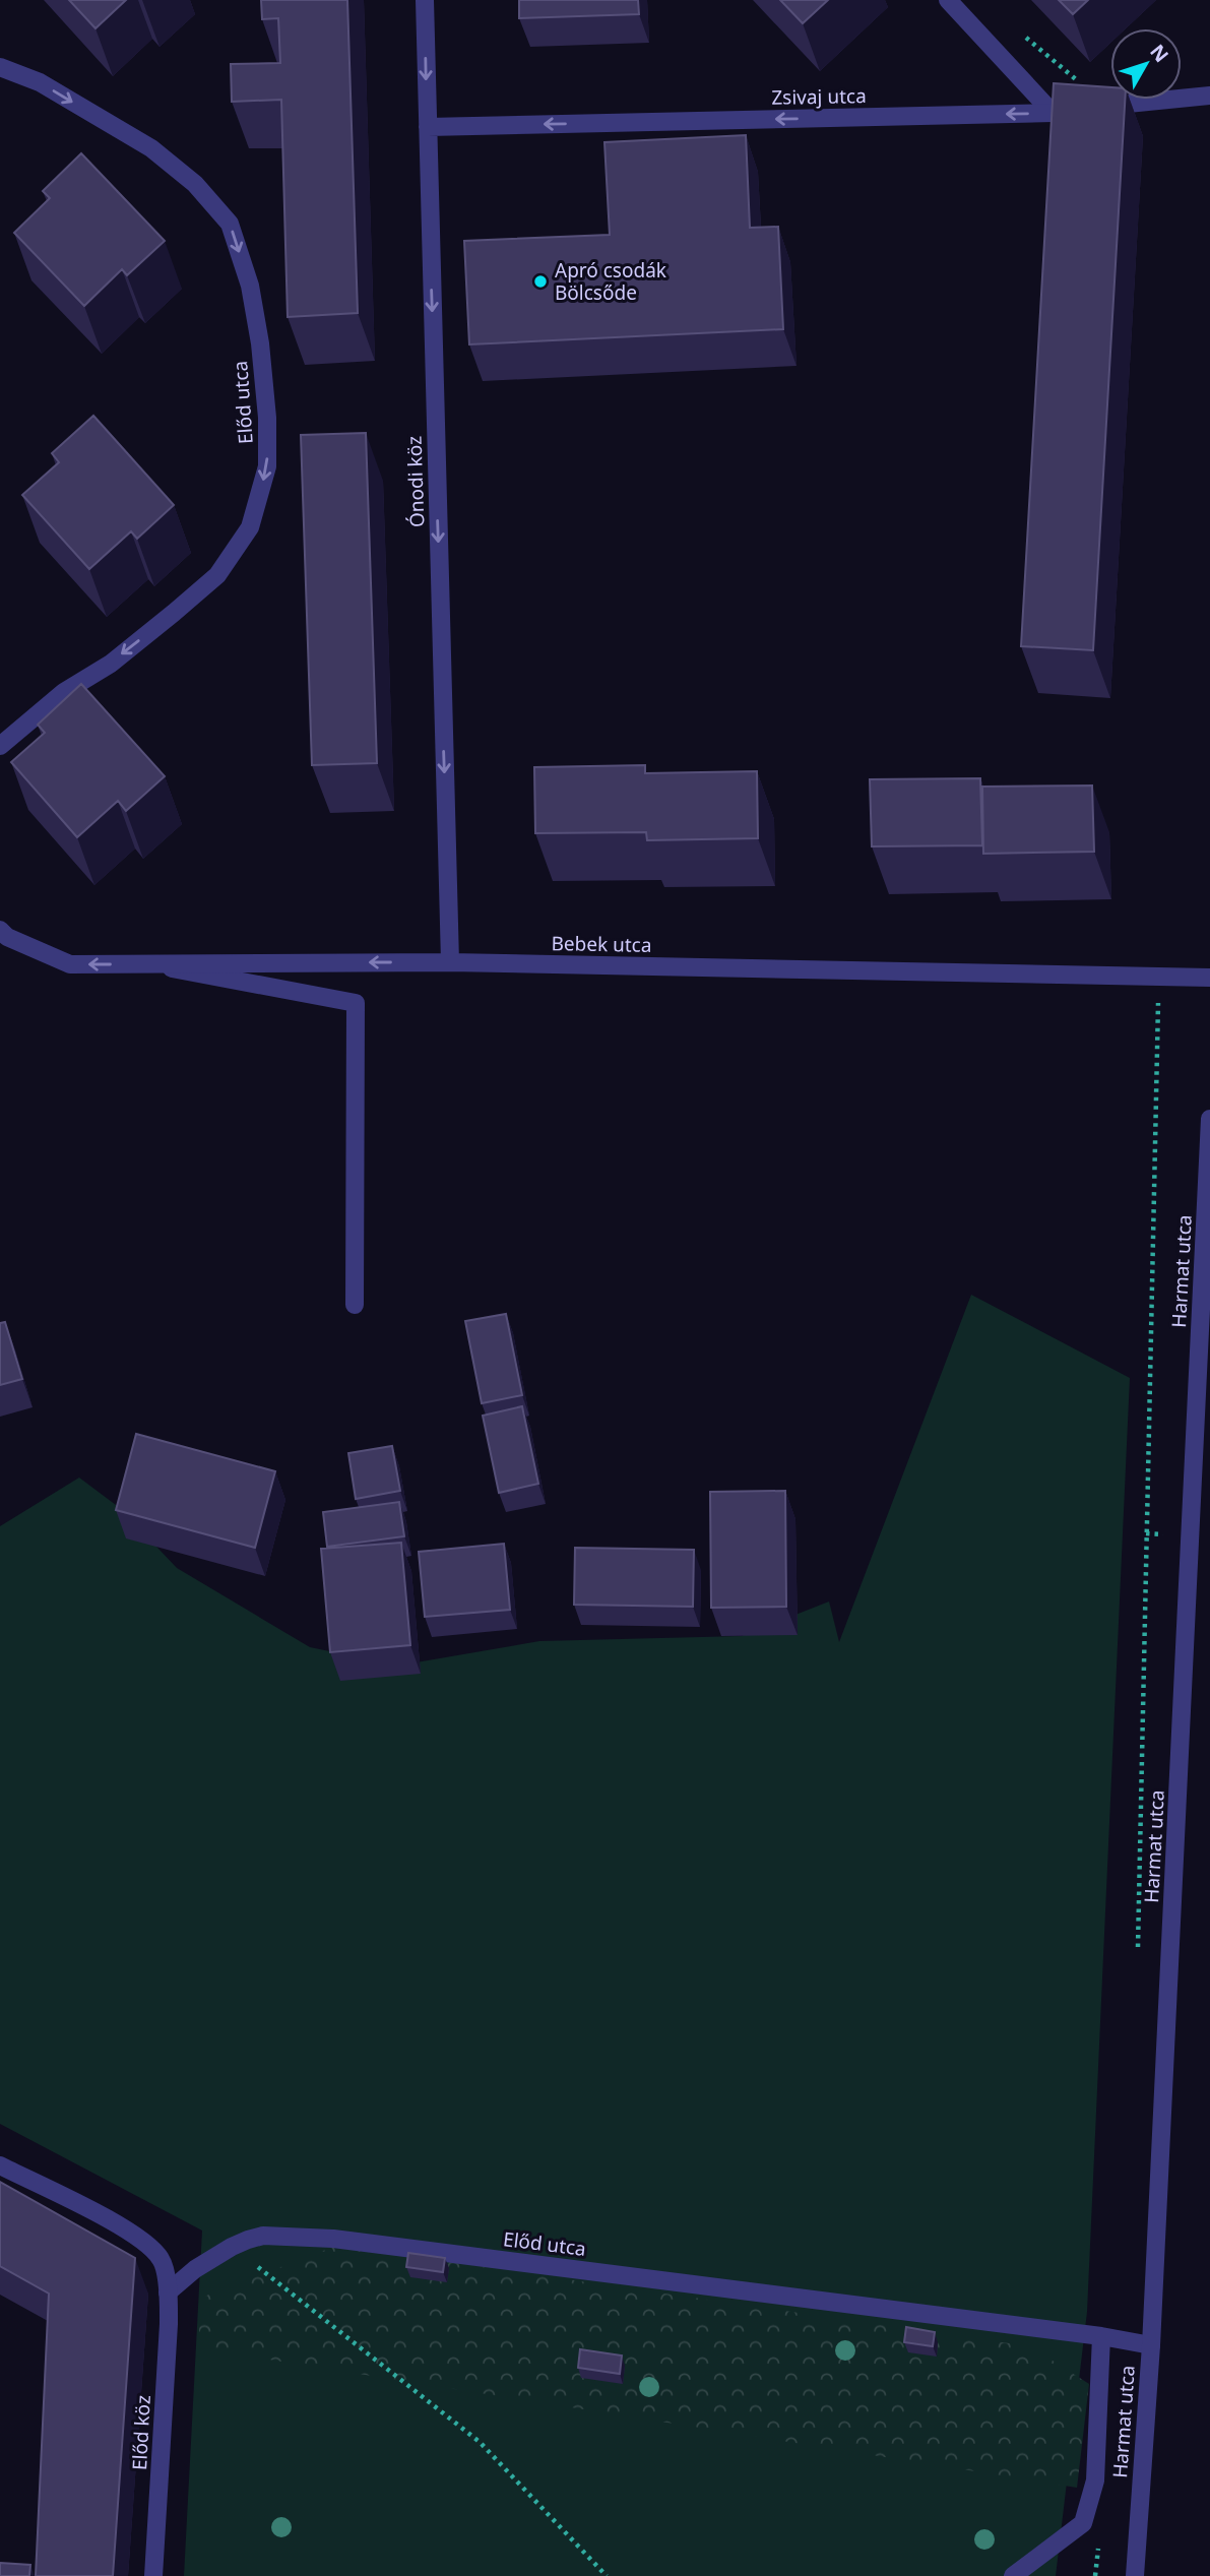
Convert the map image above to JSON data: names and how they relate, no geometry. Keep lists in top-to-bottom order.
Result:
{
  "streets": {
    "street": [
      "Zsivaj utca",
      "Előd utca",
      "Ónodi köz",
      "Bebek utca",
      "Harmat utca",
      "Előd köz"
    ]
  },
  "crossings": [
    ["Zsivaj utca", "Ónodi köz"],
    ["Előd utca", "Harmat utca"],
    ["Előd utca", "Előd köz"],
    ["Ónodi köz", "Bebek utca"]
  ],
  "one_way": ["Zsivaj utca", "Ónodi köz", "Bebek utca"],
  "places": ["Apró csodák Bölcsőde"],
  "north": "top right"
}
